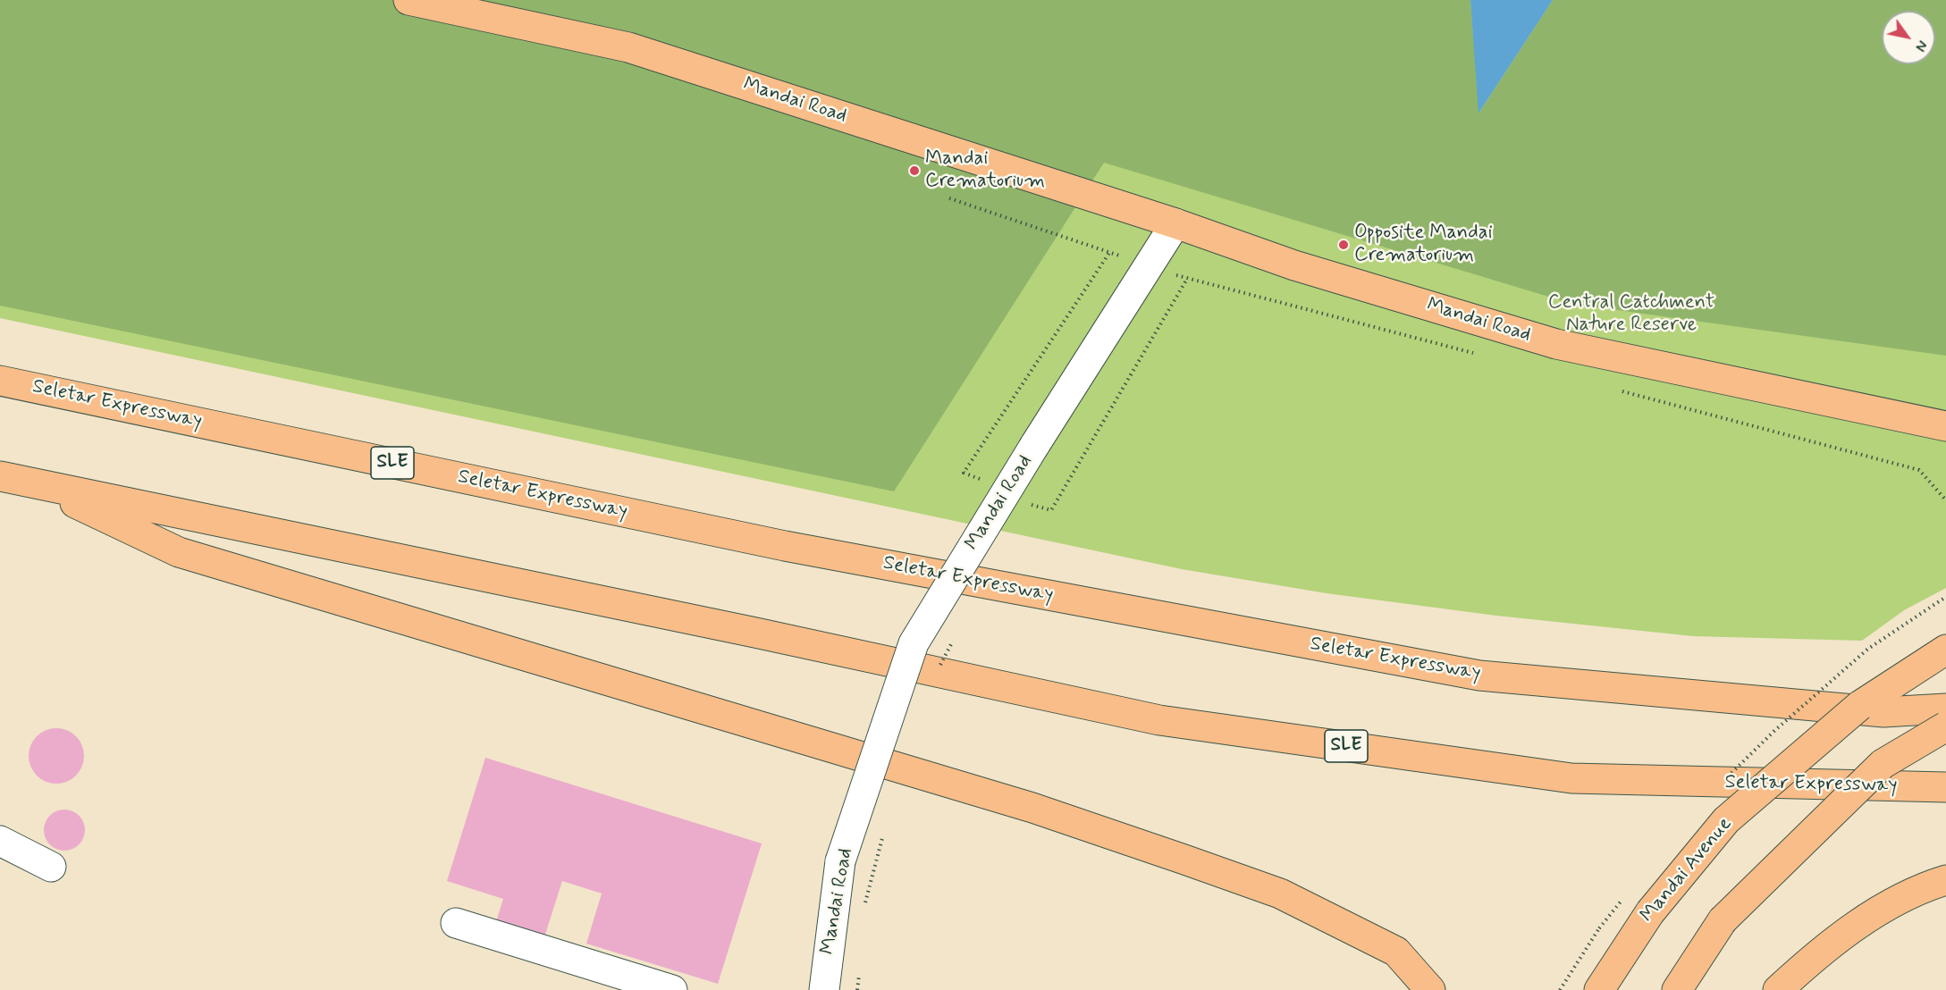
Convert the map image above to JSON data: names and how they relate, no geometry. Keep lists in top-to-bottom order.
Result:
{
  "streets": {
    "main road": [
      "Mandai Road",
      "Seletar Expressway",
      "SLE",
      "Mandai Avenue"
    ]
  },
  "parks": ["Central Catchment Nature Reserve"],
  "places": ["Mandai Crematorium", "Opposite Mandai Crematorium"],
  "north": "bottom right"
}
